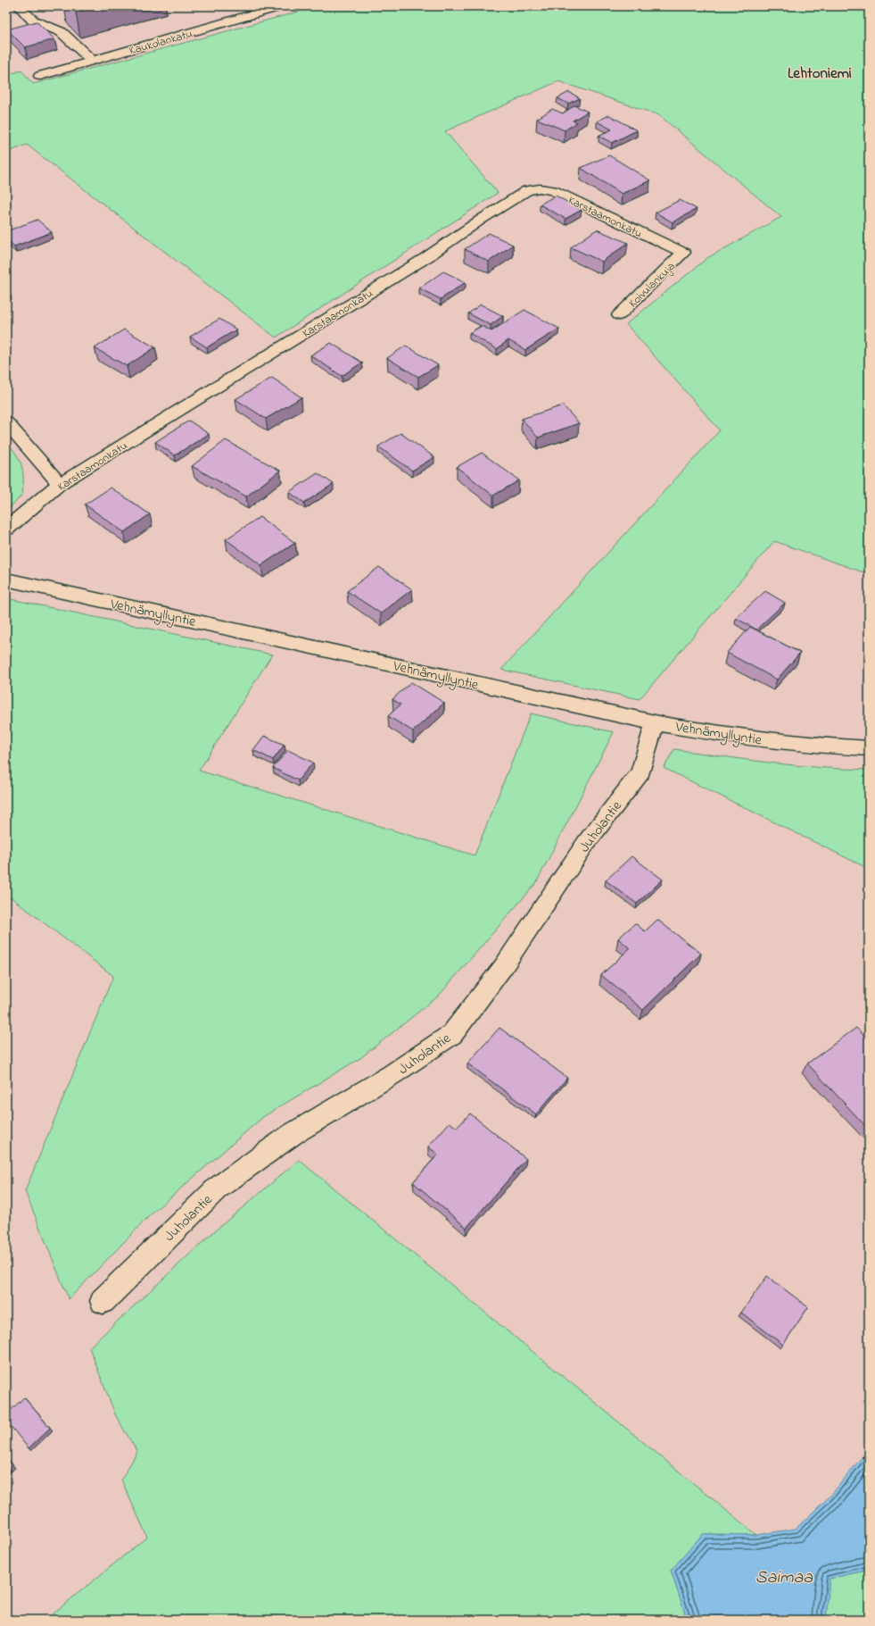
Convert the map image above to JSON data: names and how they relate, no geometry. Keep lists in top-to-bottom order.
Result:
{
  "streets": {
    "street": [
      "Kaukolankatu",
      "Karstaamonkatu",
      "Koivulankuja",
      "Vehnämyllyntie",
      "Juholantie"
    ]
  },
  "crossings": [
    ["Karstaamonkatu", "Koivulankuja"],
    ["Vehnämyllyntie", "Juholantie"]
  ],
  "districts": ["Lehtoniemi"],
  "water": ["Saimaa"]
}
